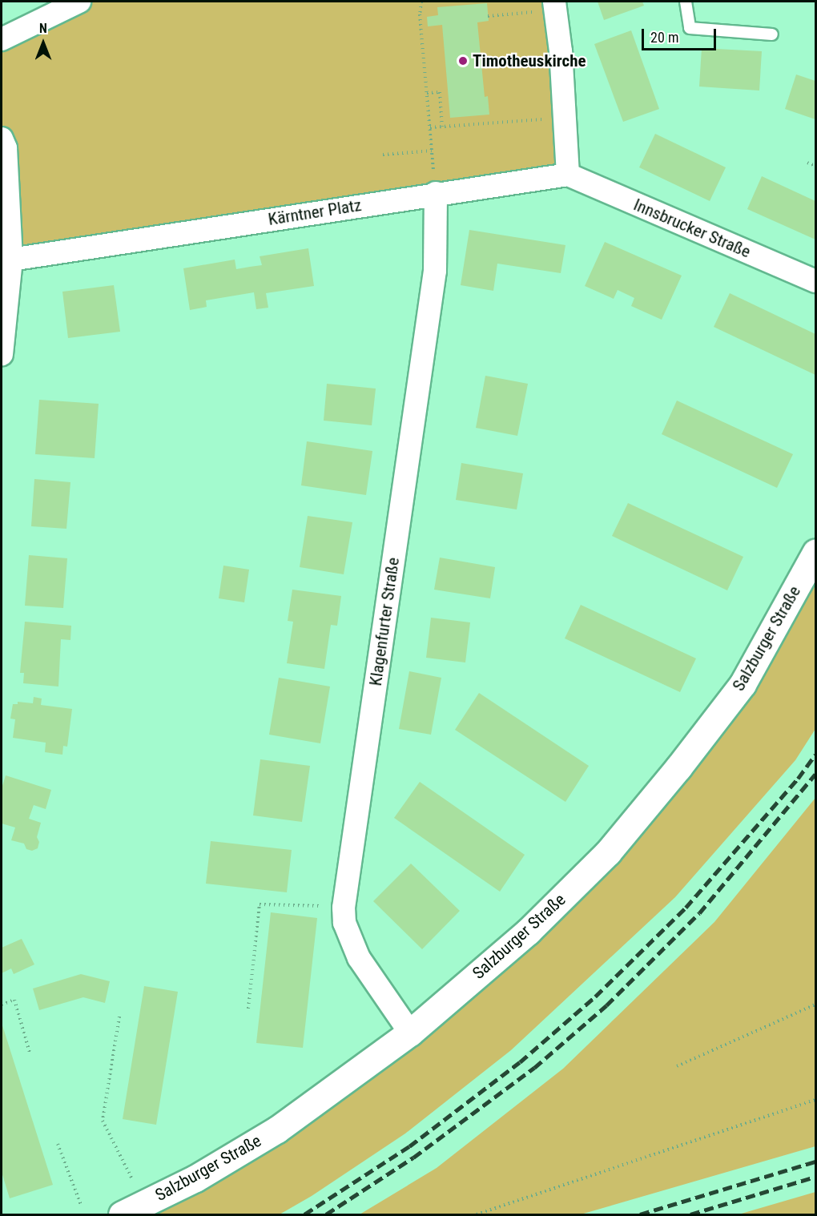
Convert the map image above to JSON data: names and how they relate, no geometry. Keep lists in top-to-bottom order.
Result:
{
  "streets": {
    "street": [
      "Kärntner Platz",
      "Innsbrucker Straße",
      "Klagenfurter Straße",
      "Salzburger Straße"
    ]
  },
  "crossings": [
    ["Kärntner Platz", "Innsbrucker Straße"],
    ["Kärntner Platz", "Klagenfurter Straße"],
    ["Klagenfurter Straße", "Salzburger Straße"]
  ],
  "places": ["Timotheuskirche"],
  "scale_bar": "20 m",
  "north": "top"
}
